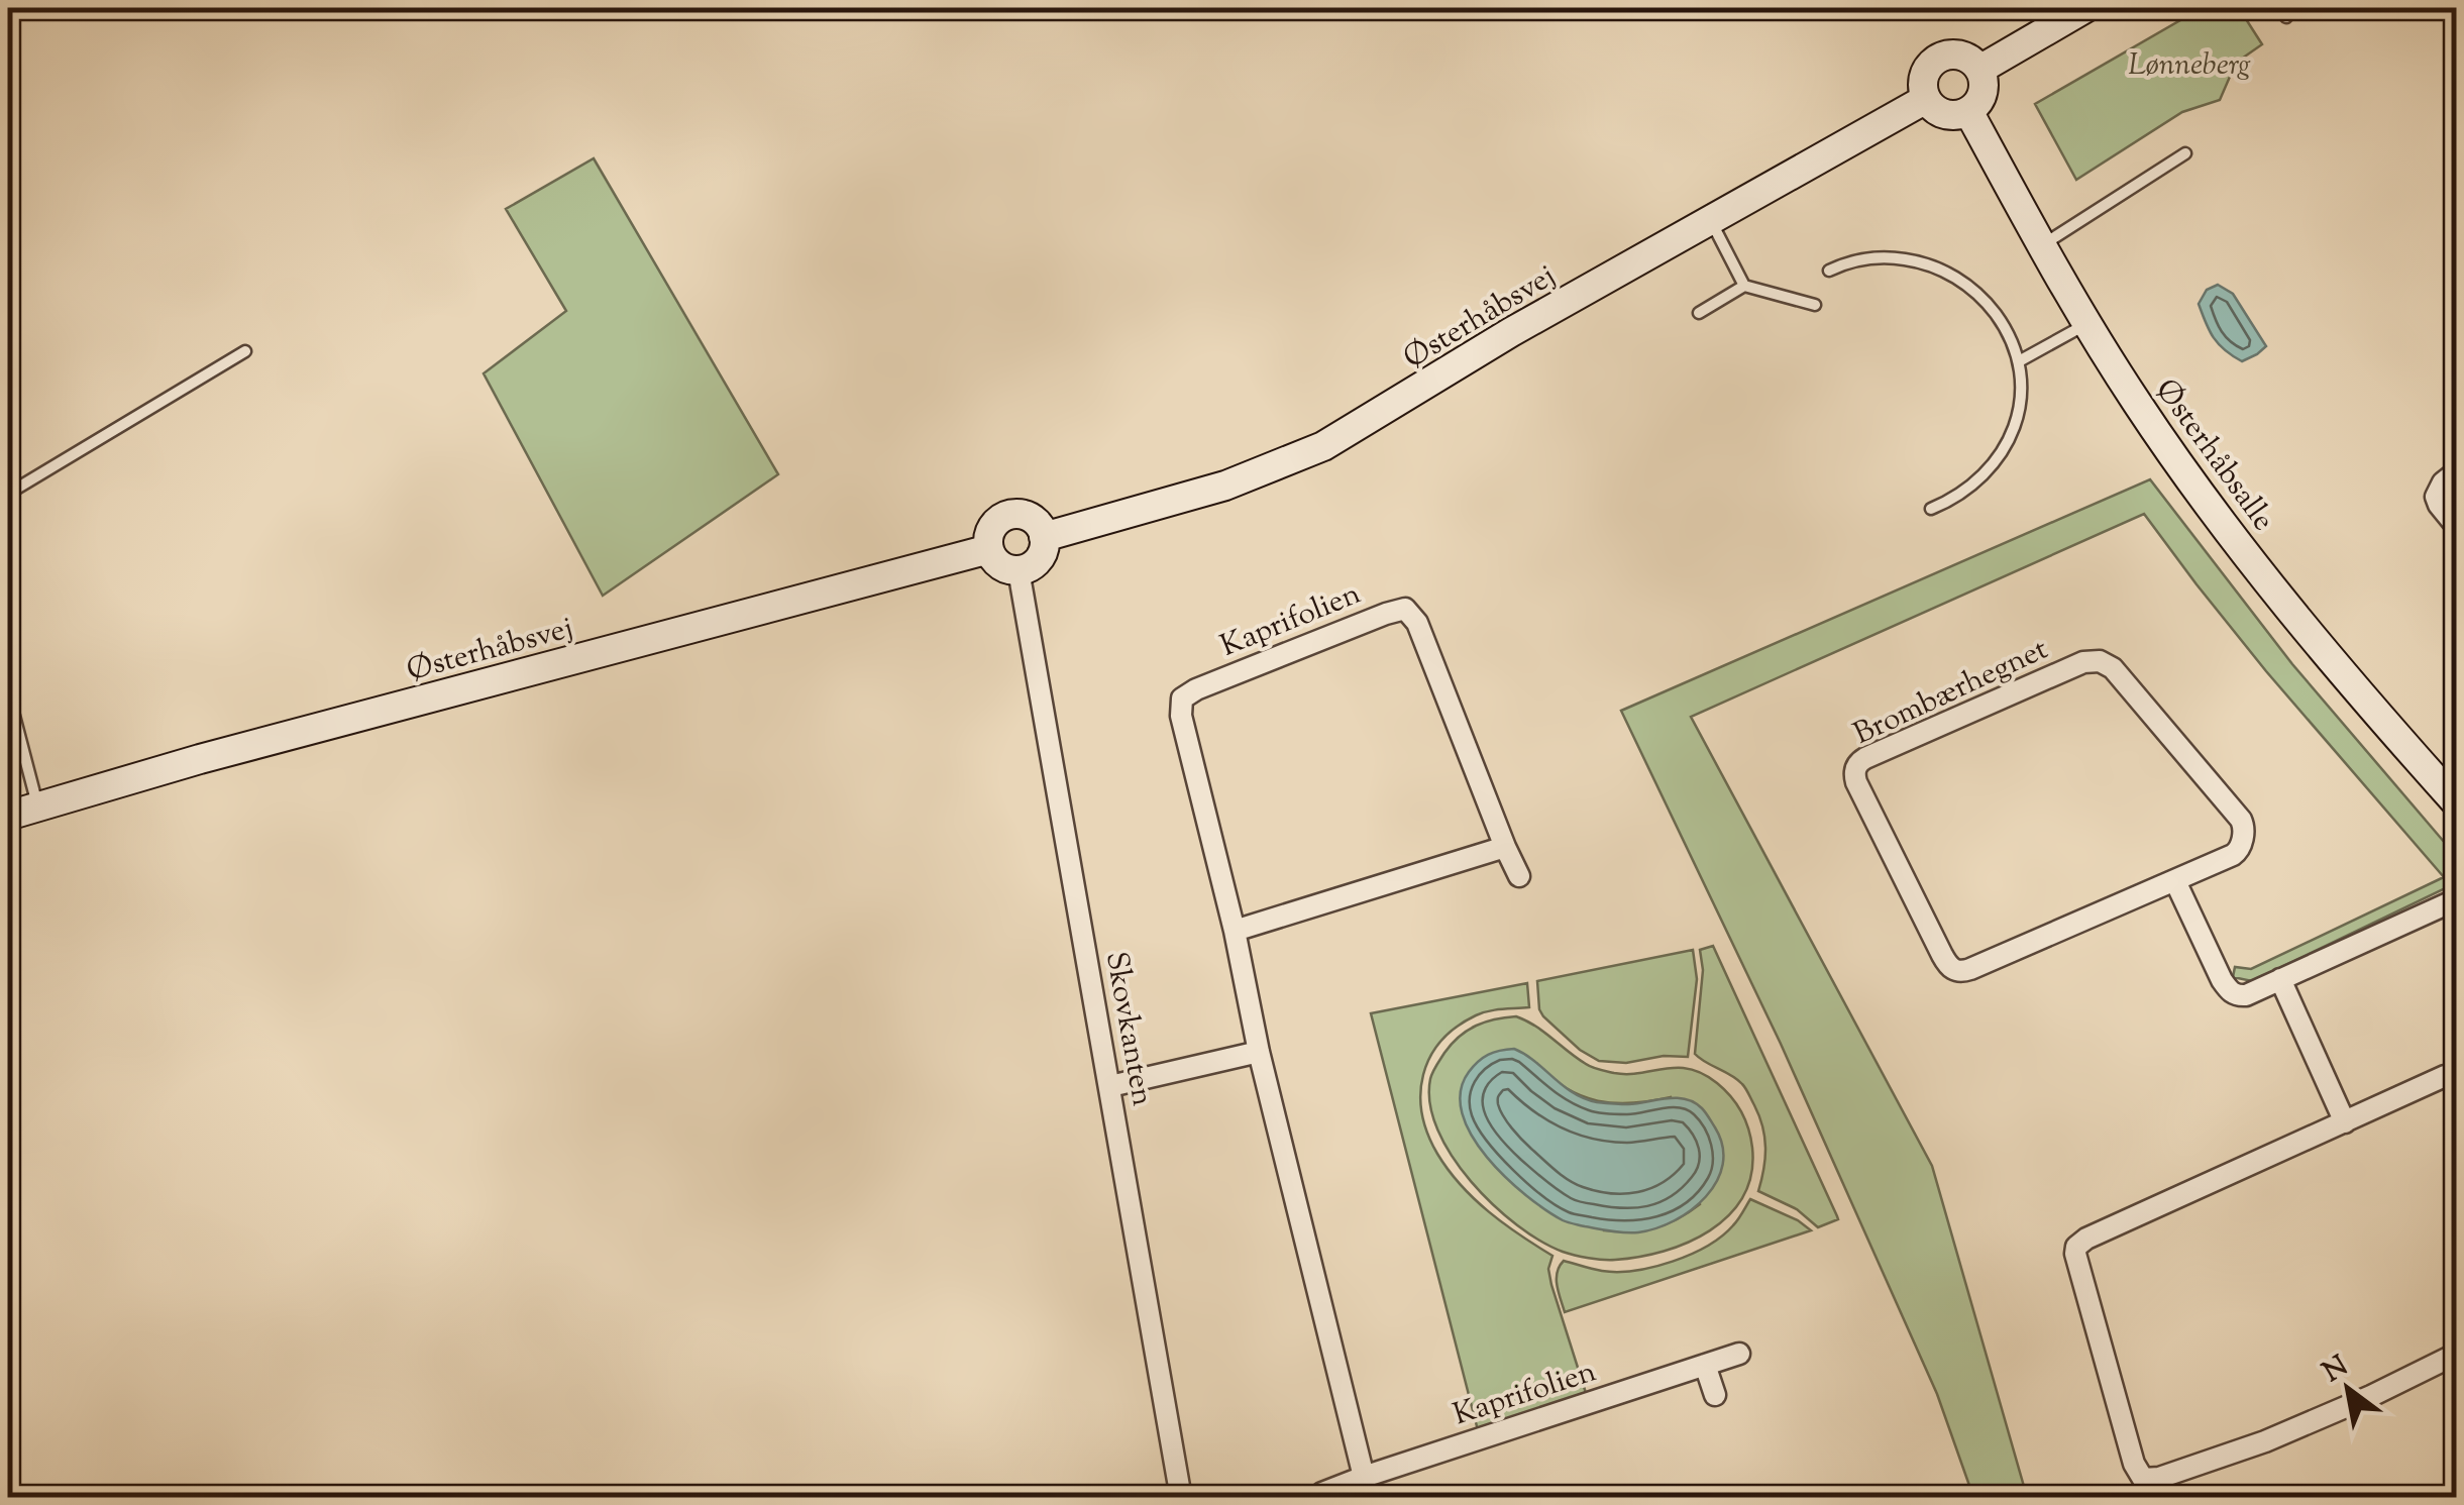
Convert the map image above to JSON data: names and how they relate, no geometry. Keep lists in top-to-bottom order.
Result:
{
  "streets": {
    "street": [
      "Østerhåbsvej",
      "Østerhåbsalle",
      "Kaprifolien",
      "Brombærhegnet",
      "Skovkanten"
    ]
  },
  "crossings": [
    ["Østerhåbsvej", "Østerhåbsalle"],
    ["Østerhåbsvej", "Skovkanten"]
  ],
  "parks": ["Lønneberg"],
  "north": "top left"
}
